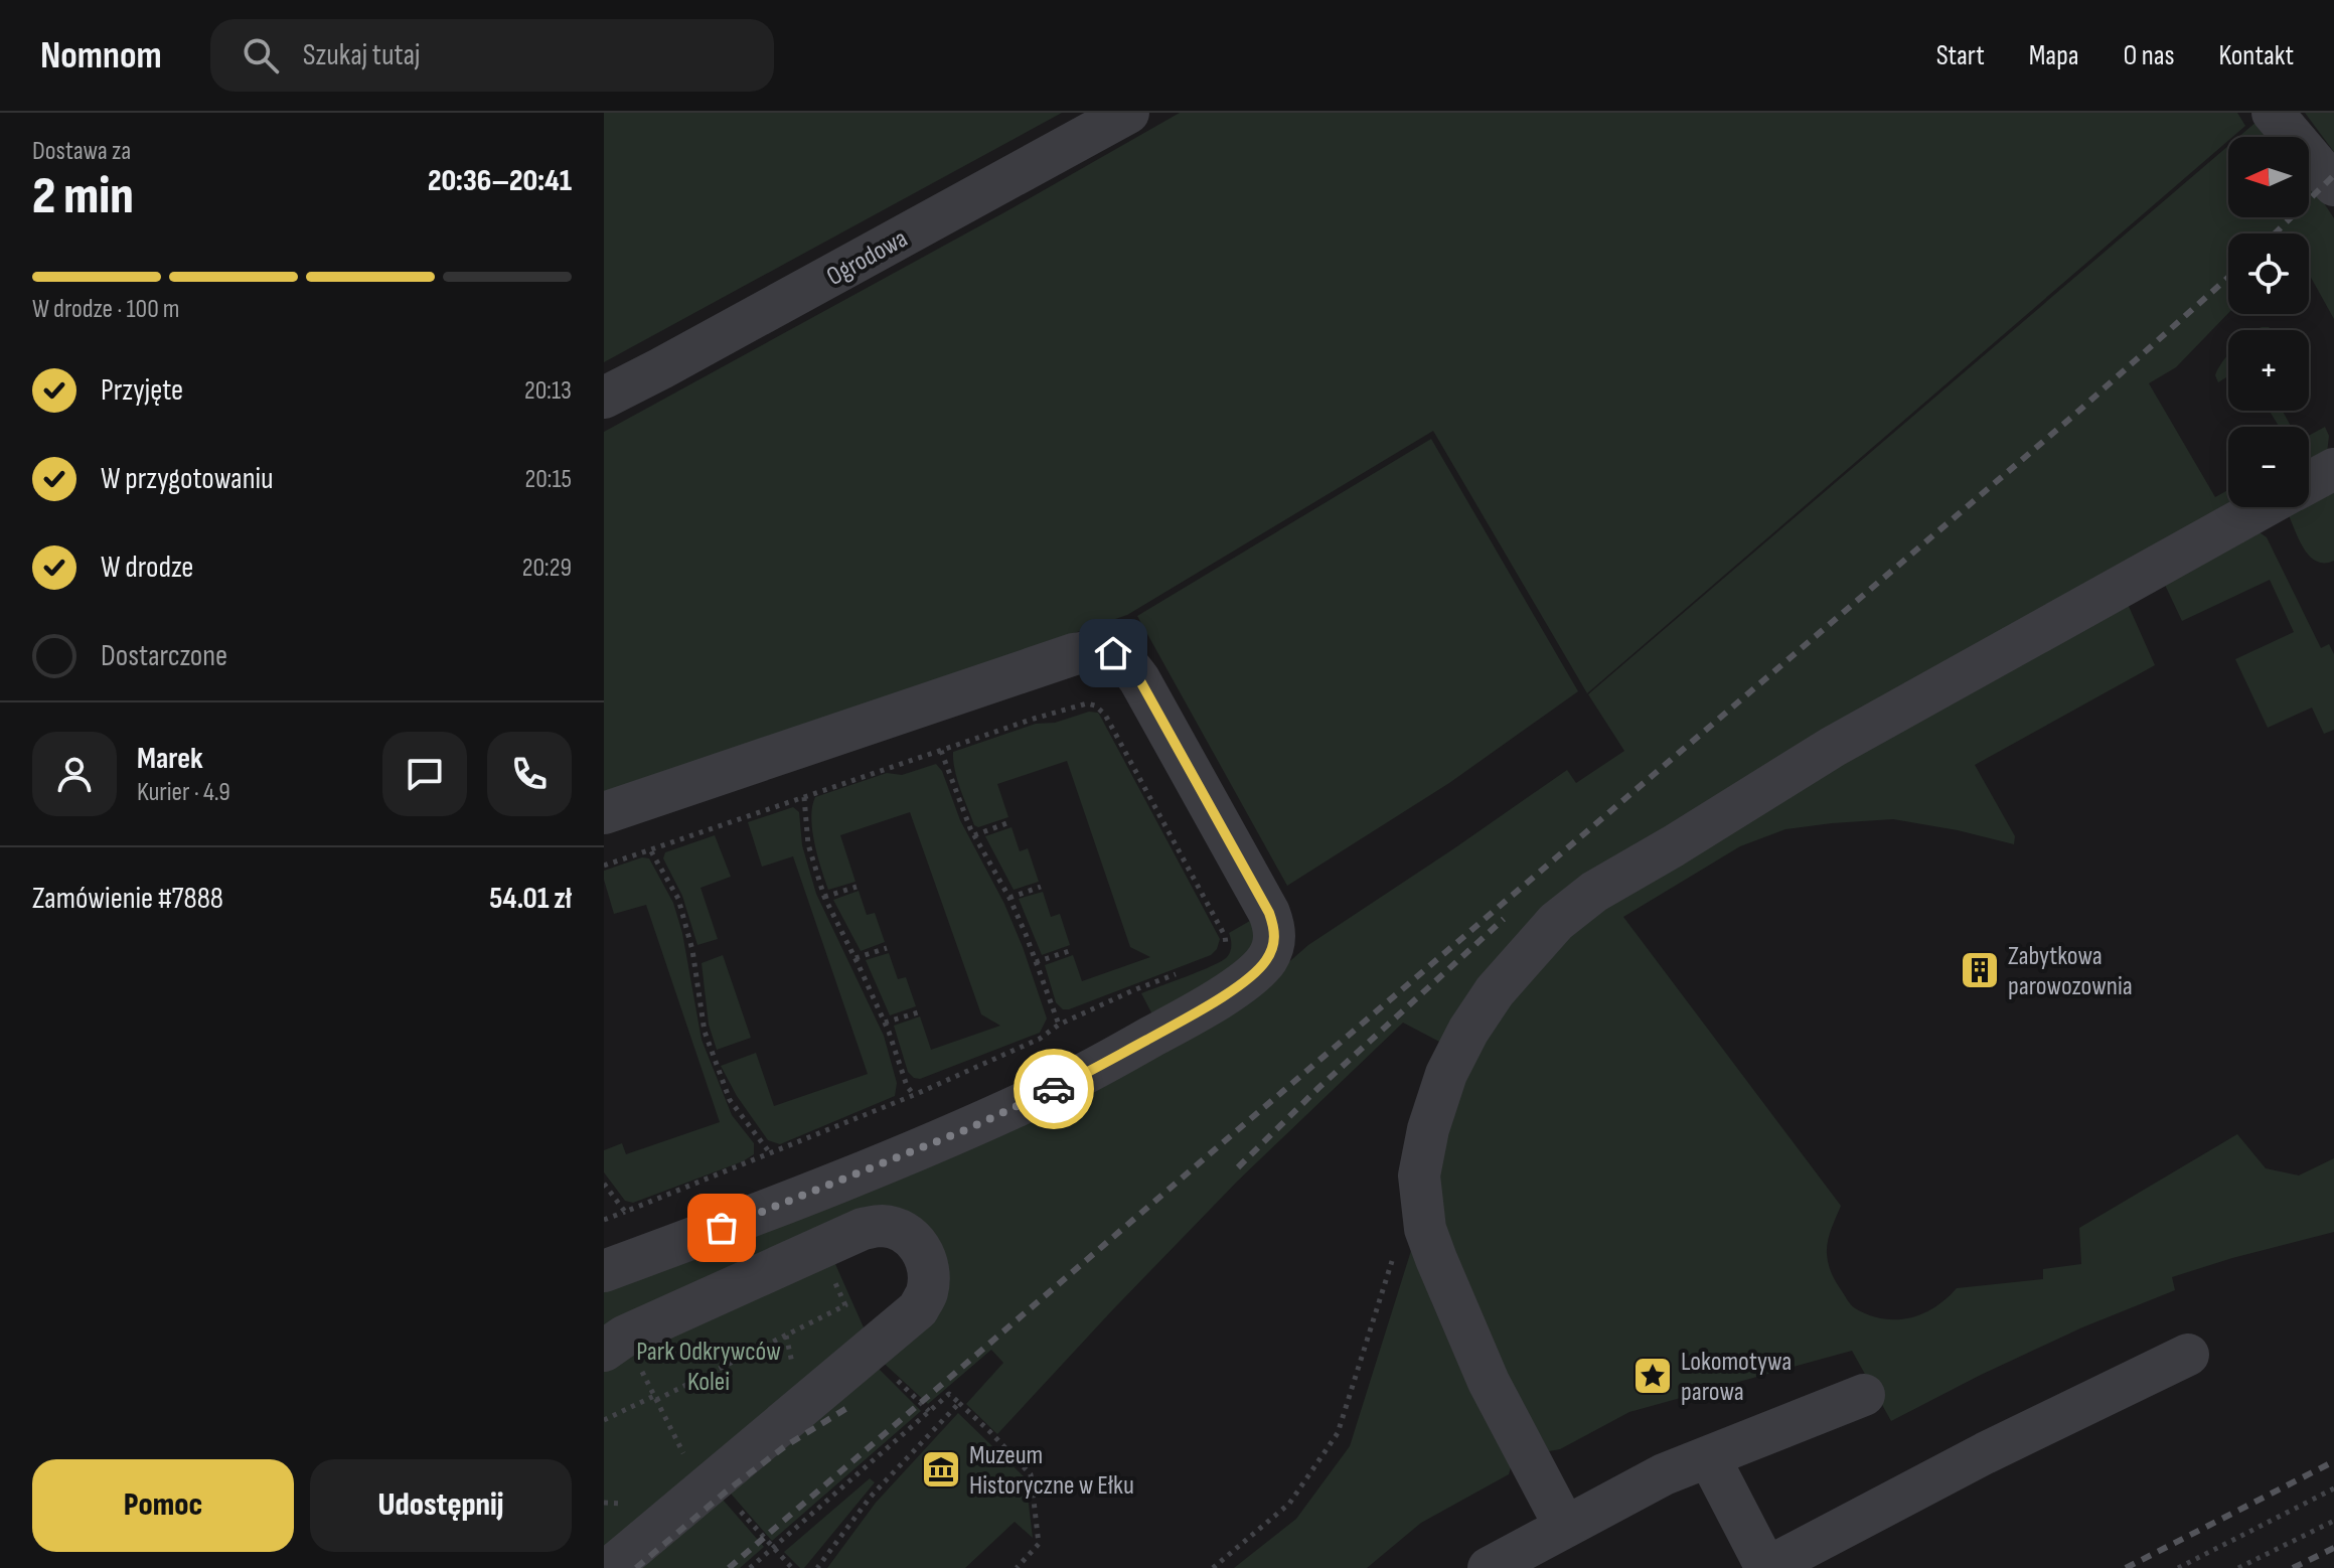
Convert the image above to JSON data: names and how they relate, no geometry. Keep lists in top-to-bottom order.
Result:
{
  "streets": {
    "street": ["Ogrodowa"]
  },
  "parks": ["Park Odkrywców Kolei"],
  "places": {
    "building": ["Zabytkowa parowozownia"],
    "place": ["Lokomotywa parowa"],
    "museum": ["Muzeum Historyczne w Ełku"]
  },
  "north": "left",
  "page": {
    "header": "Nomnom",
    "search": "Szukaj tutaj",
    "nav": [
      "Start",
      "Mapa",
      "O nas",
      "Kontakt"
    ],
    "heading": ["2 min", "Dostawa za", "20:36–20:41"],
    "panel": [
      "Marek",
      "Kurier · 4.9",
      "Zamówienie #7888",
      "54.01 zł"
    ],
    "map_buttons": ["+", "−"],
    "bar": "W drodze · 100 m",
    "list": [
      ["Przyjęte", "20:13"],
      ["W przygotowaniu", "20:15"],
      ["W drodze", "20:29"],
      "Dostarczone"
    ],
    "buttons": ["Pomoc", "Udostępnij"]
  }
}
